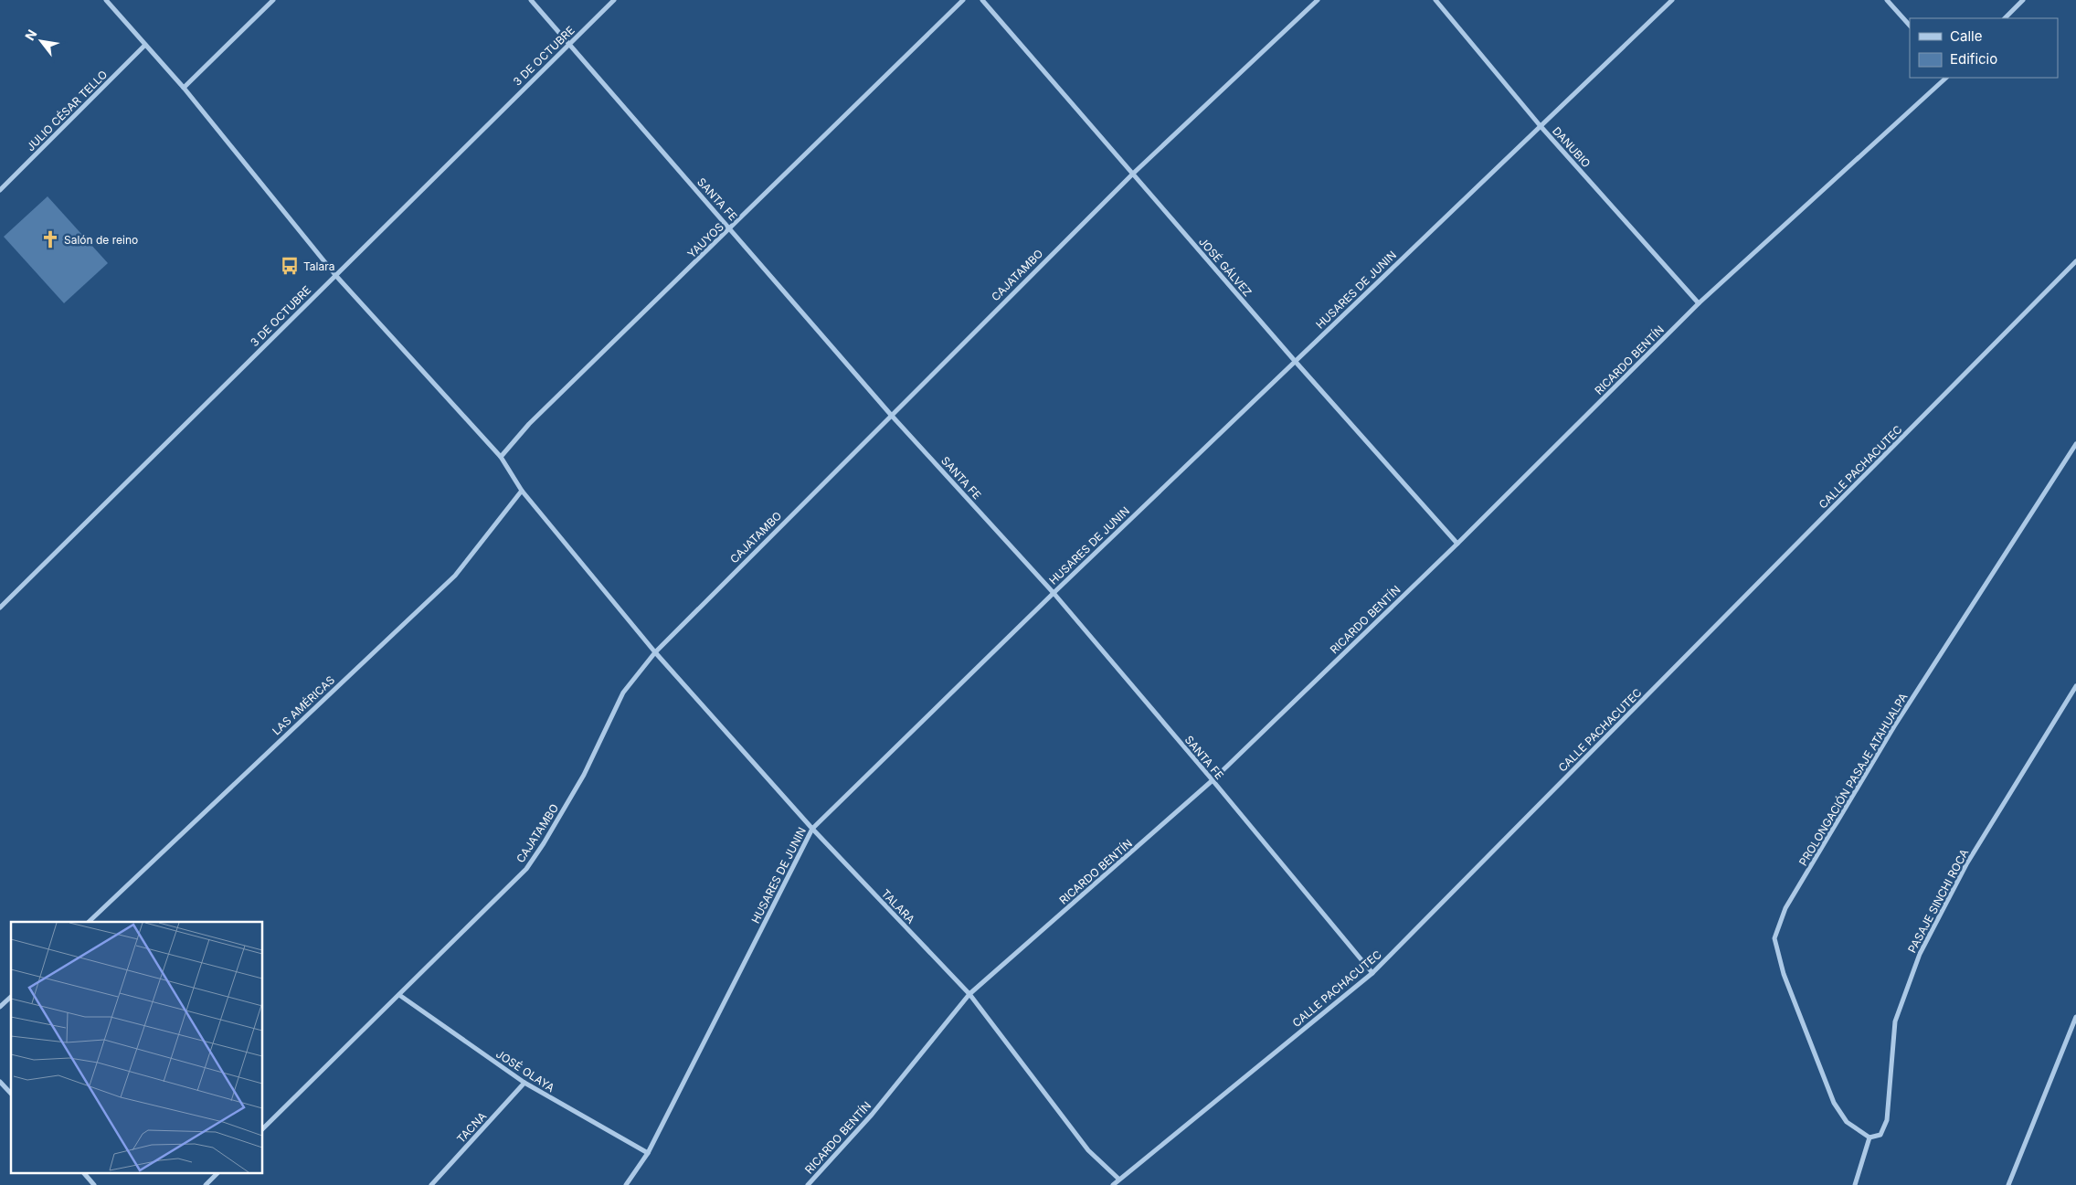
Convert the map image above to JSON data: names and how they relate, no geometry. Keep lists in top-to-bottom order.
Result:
{
  "streets": {
    "street": [
      "3 DE OCTUBRE",
      "JULIO CÉSAR TELLO",
      "DANUBIO",
      "SANTA FE",
      "YAUYOS",
      "JOSÉ GÁLVEZ",
      "CAJATAMBO",
      "HUSARES DE JUNIN",
      "RICARDO BENTÍN",
      "CALLE PACHACUTEC",
      "LAS AMÉRICAS",
      "PROLONGACIÓN PASAJE ATAHUALPA",
      "PASAJE SINCHI ROCA",
      "TALARA",
      "JOSÉ OLAYA",
      "TACNA"
    ]
  },
  "crossings": [
    ["3 DE OCTUBRE", "SANTA FE"],
    ["3 DE OCTUBRE", "TALARA"],
    ["JULIO CÉSAR TELLO", "TALARA"],
    ["DANUBIO", "HUSARES DE JUNIN"],
    ["DANUBIO", "RICARDO BENTÍN"],
    ["SANTA FE", "YAUYOS"],
    ["SANTA FE", "CAJATAMBO"],
    ["SANTA FE", "HUSARES DE JUNIN"],
    ["SANTA FE", "RICARDO BENTÍN"],
    ["SANTA FE", "CALLE PACHACUTEC"],
    ["YAUYOS", "TALARA"],
    ["JOSÉ GÁLVEZ", "CAJATAMBO"],
    ["JOSÉ GÁLVEZ", "HUSARES DE JUNIN"],
    ["JOSÉ GÁLVEZ", "RICARDO BENTÍN"],
    ["CAJATAMBO", "TALARA"],
    ["CAJATAMBO", "JOSÉ OLAYA"],
    ["HUSARES DE JUNIN", "TALARA"],
    ["HUSARES DE JUNIN", "JOSÉ OLAYA"],
    ["RICARDO BENTÍN", "TALARA"],
    ["CALLE PACHACUTEC", "TALARA"],
    ["LAS AMÉRICAS", "TALARA"],
    ["PROLONGACIÓN PASAJE ATAHUALPA", "PASAJE SINCHI ROCA"],
    ["JOSÉ OLAYA", "TACNA"]
  ],
  "places": {
    "church": ["Salón de reino"],
    "bus stop": ["Talara"]
  },
  "legend": ["Calle", "Edificio"],
  "north": "top left"
}
